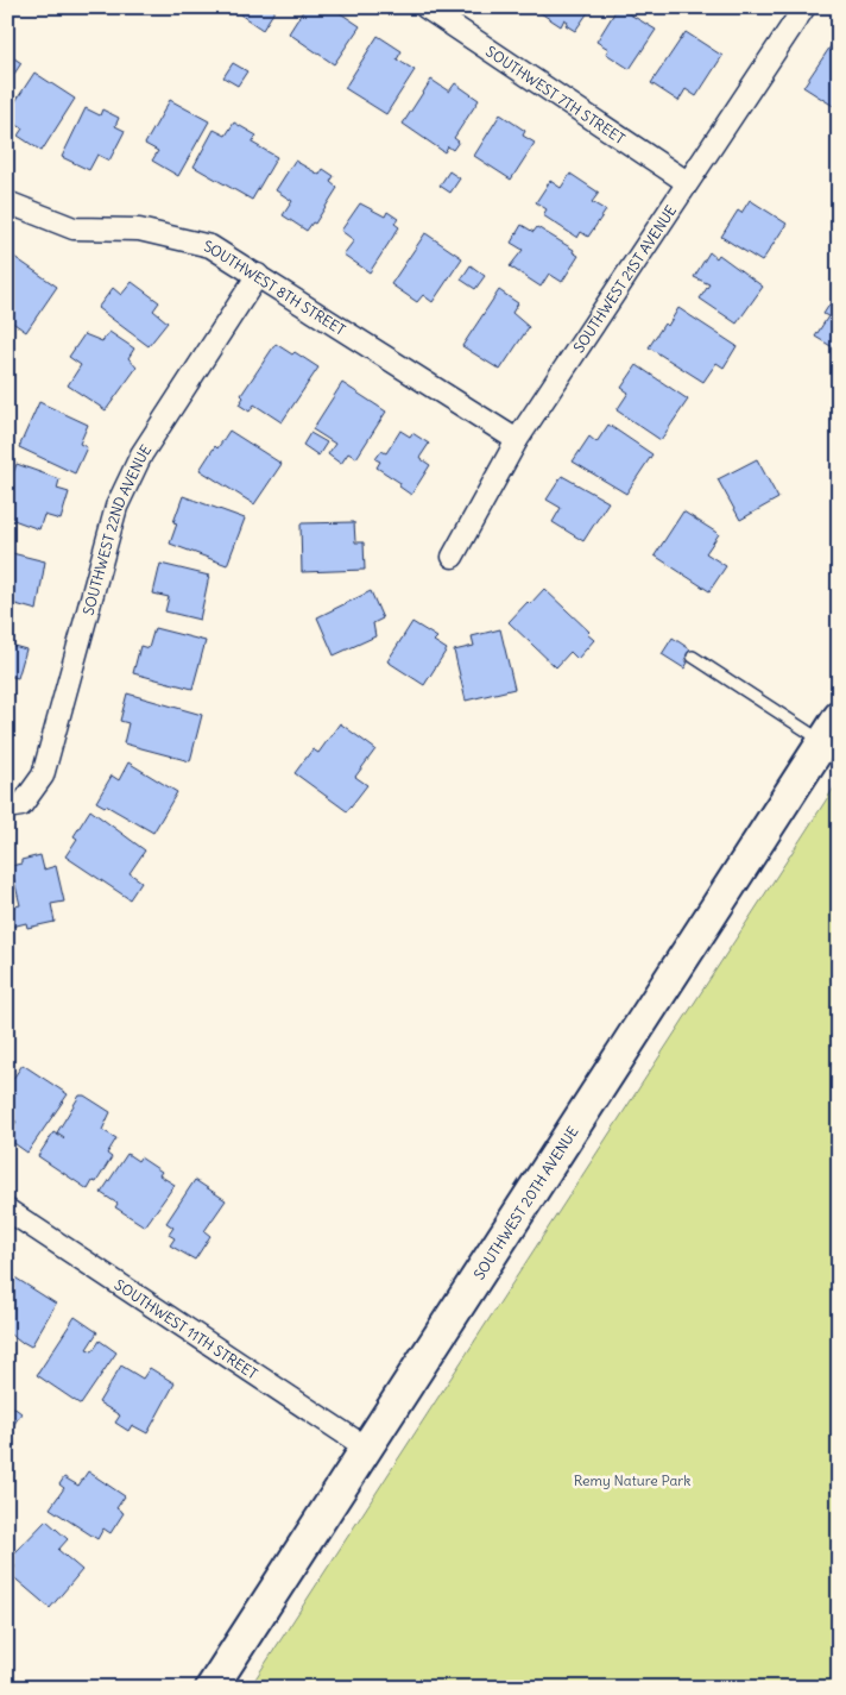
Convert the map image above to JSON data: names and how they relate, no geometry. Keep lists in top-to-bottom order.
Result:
{
  "streets": {
    "street": [
      "SOUTHWEST 7TH STREET",
      "SOUTHWEST 21ST AVENUE",
      "SOUTHWEST 8TH STREET",
      "SOUTHWEST 22ND AVENUE",
      "SOUTHWEST 20TH AVENUE",
      "SOUTHWEST 11TH STREET"
    ]
  },
  "crossings": [
    ["SOUTHWEST 7TH STREET", "SOUTHWEST 21ST AVENUE"],
    ["SOUTHWEST 21ST AVENUE", "SOUTHWEST 8TH STREET"],
    ["SOUTHWEST 8TH STREET", "SOUTHWEST 22ND AVENUE"],
    ["SOUTHWEST 20TH AVENUE", "SOUTHWEST 11TH STREET"]
  ],
  "parks": ["Remy Nature Park"]
}
